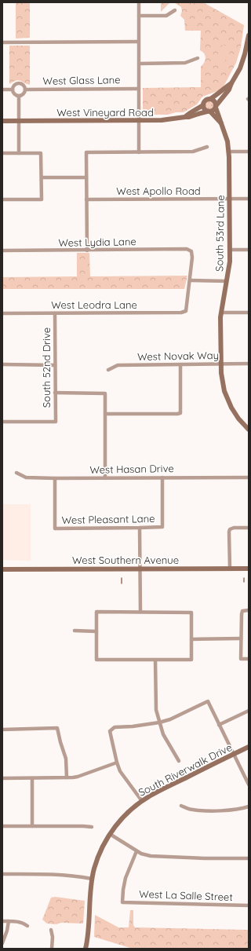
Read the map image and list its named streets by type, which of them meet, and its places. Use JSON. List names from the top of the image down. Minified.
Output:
{"streets":{"street":["West Glass Lane","West Vineyard Road","West Apollo Road","South 53rd Lane","West Lydia Lane","West Leodra Lane","West Novak Way","South 52nd Drive","West Hasan Drive","West Pleasant Lane","West Southern Avenue","South Riverwalk Drive","West La Salle Street"]},"crossings":[["West Vineyard Road","South 53rd Lane"],["West Apollo Road","South 53rd Lane"],["South 53rd Lane","West Novak Way"],["West Lydia Lane","West Leodra Lane"],["West Leodra Lane","South 52nd Drive"],["West Hasan Drive","West Pleasant Lane"]]}
